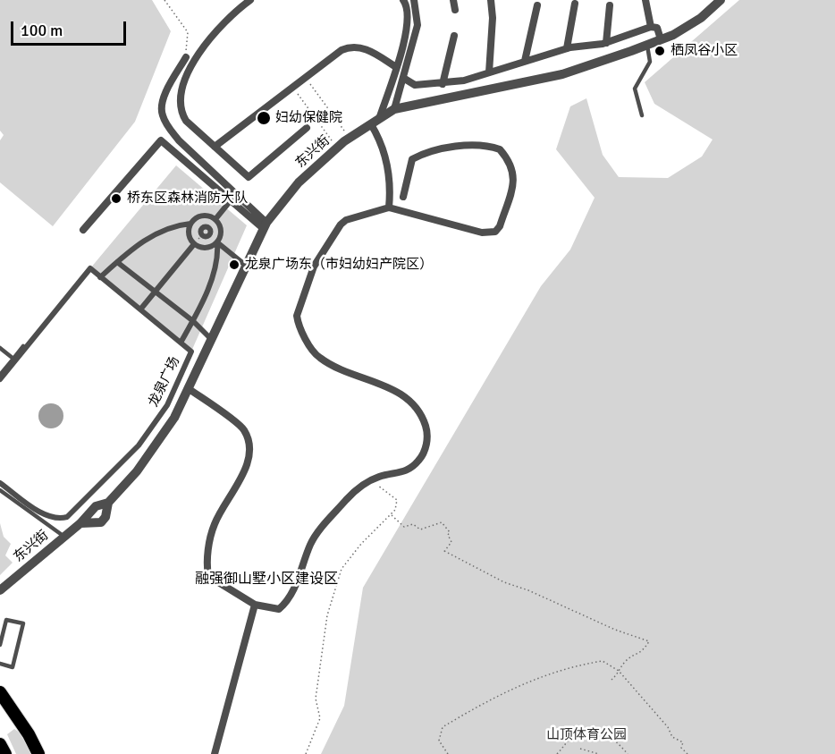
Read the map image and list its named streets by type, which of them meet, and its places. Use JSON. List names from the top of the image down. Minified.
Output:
{"streets":{"street":["东兴街","龙泉广场"]},"districts":["融强御山墅小区建设区"],"parks":["山顶体育公园"],"places":["栖凤谷小区","妇幼保健院","桥东区森林消防大队","龙泉广场东（市妇幼妇产院区）"],"scale_bar":"100 m"}
